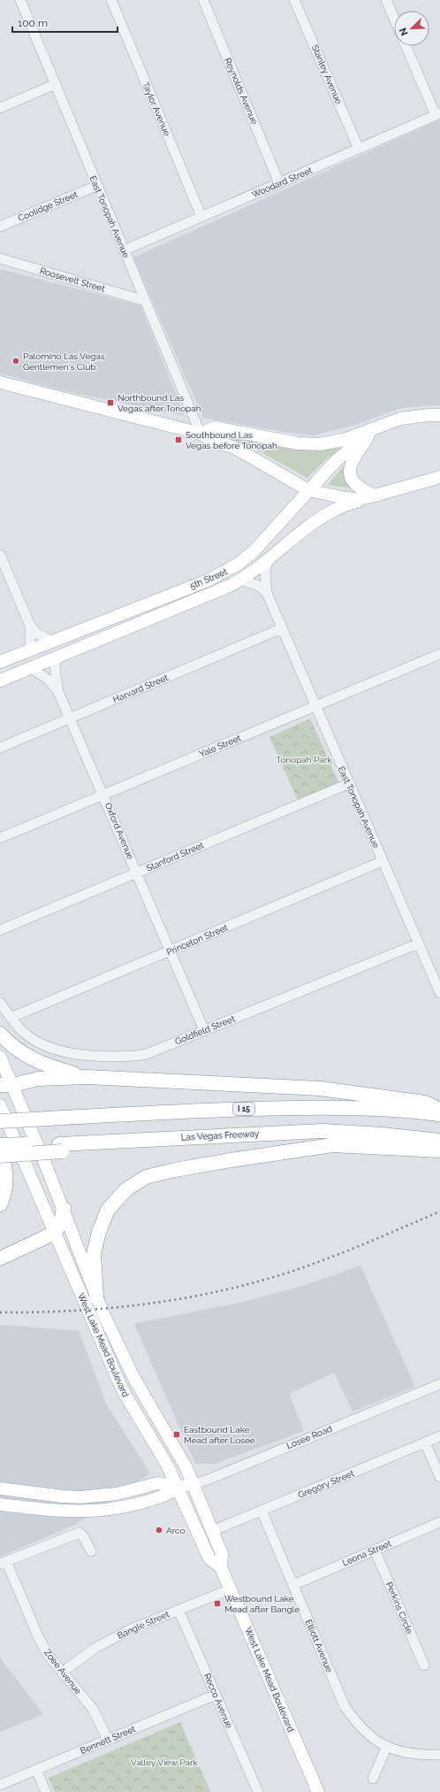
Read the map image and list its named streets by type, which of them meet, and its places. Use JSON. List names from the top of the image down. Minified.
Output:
{"streets":{"highway":["I 15","Las Vegas Freeway"],"main road":["5th Street","West Lake Mead Boulevard","Losee Road"],"street":["Stanley Avenue","Reynolds Avenue","Taylor Avenue","Woodard Street","Coolidge Street","East Tonopah Avenue","Roosevelt Street","Harvard Street","Yale Street","Oxford Avenue","Stanford Street","Princeton Street","Goldfield Street","Gregory Street","Leona Street","Perkins Circle","Bangle Street","Elliott Avenue","Zoee Avenue","Recco Avenue","Bennett Street"]},"crossings":[["Stanley Avenue","Woodard Street"],["Reynolds Avenue","Woodard Street"],["Taylor Avenue","Woodard Street"],["Woodard Street","East Tonopah Avenue"],["Coolidge Street","East Tonopah Avenue"],["East Tonopah Avenue","Roosevelt Street"],["East Tonopah Avenue","5th Street"],["East Tonopah Avenue","Harvard Street"],["East Tonopah Avenue","Yale Street"],["East Tonopah Avenue","Stanford Street"],["East Tonopah Avenue","Princeton Street"],["East Tonopah Avenue","Goldfield Street"],["5th Street","Oxford Avenue"],["Harvard Street","Oxford Avenue"],["Yale Street","Oxford Avenue"],["Oxford Avenue","Stanford Street"],["Oxford Avenue","Princeton Street"],["Oxford Avenue","Goldfield Street"],["Princeton Street","Goldfield Street"],["West Lake Mead Boulevard","Losee Road"],["West Lake Mead Boulevard","Gregory Street"],["West Lake Mead Boulevard","Bangle Street"],["Gregory Street","Elliott Avenue"],["Leona Street","Perkins Circle"],["Leona Street","Elliott Avenue"],["Bangle Street","Zoee Avenue"],["Bangle Street","Recco Avenue"],["Zoee Avenue","Bennett Street"],["Recco Avenue","Bennett Street"]],"parks":["Tonopah Park","Valley View Park"],"places":{"other":["Palomino Las Vegas Gentlemen's Club","Arco"],"transit":["Northbound Las Vegas after Tonopah","Southbound Las Vegas before Tonopah","Eastbound Lake Mead after Losee","Westbound Lake Mead after Bangle"]},"scale_bar":"100 m","north":"bottom left"}
